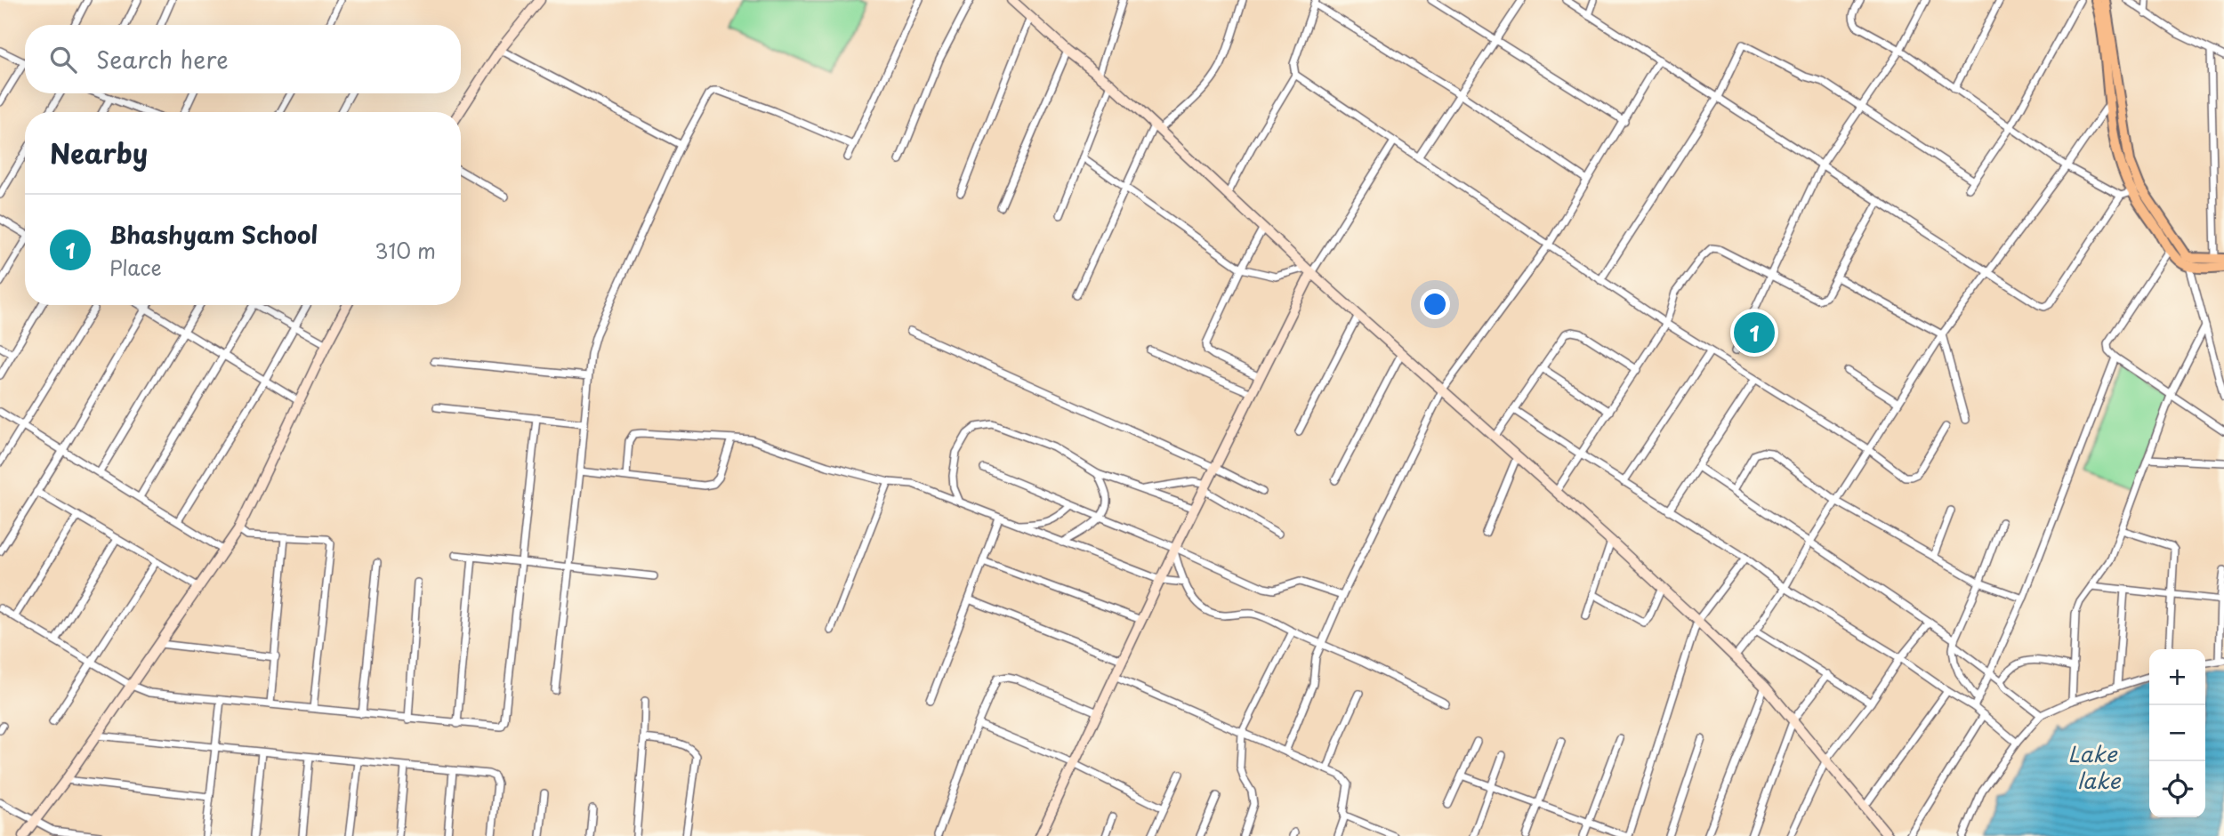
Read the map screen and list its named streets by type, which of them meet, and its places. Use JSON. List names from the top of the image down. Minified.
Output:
{"water":["Lake","lake"],"page":{"search":"Search here","heading":"Nearby","list":[{"mark":"1","name":"Bhashyam School","note":"Place","value":"310 m"}],"pins":"1","map_buttons":["+","−"]}}
